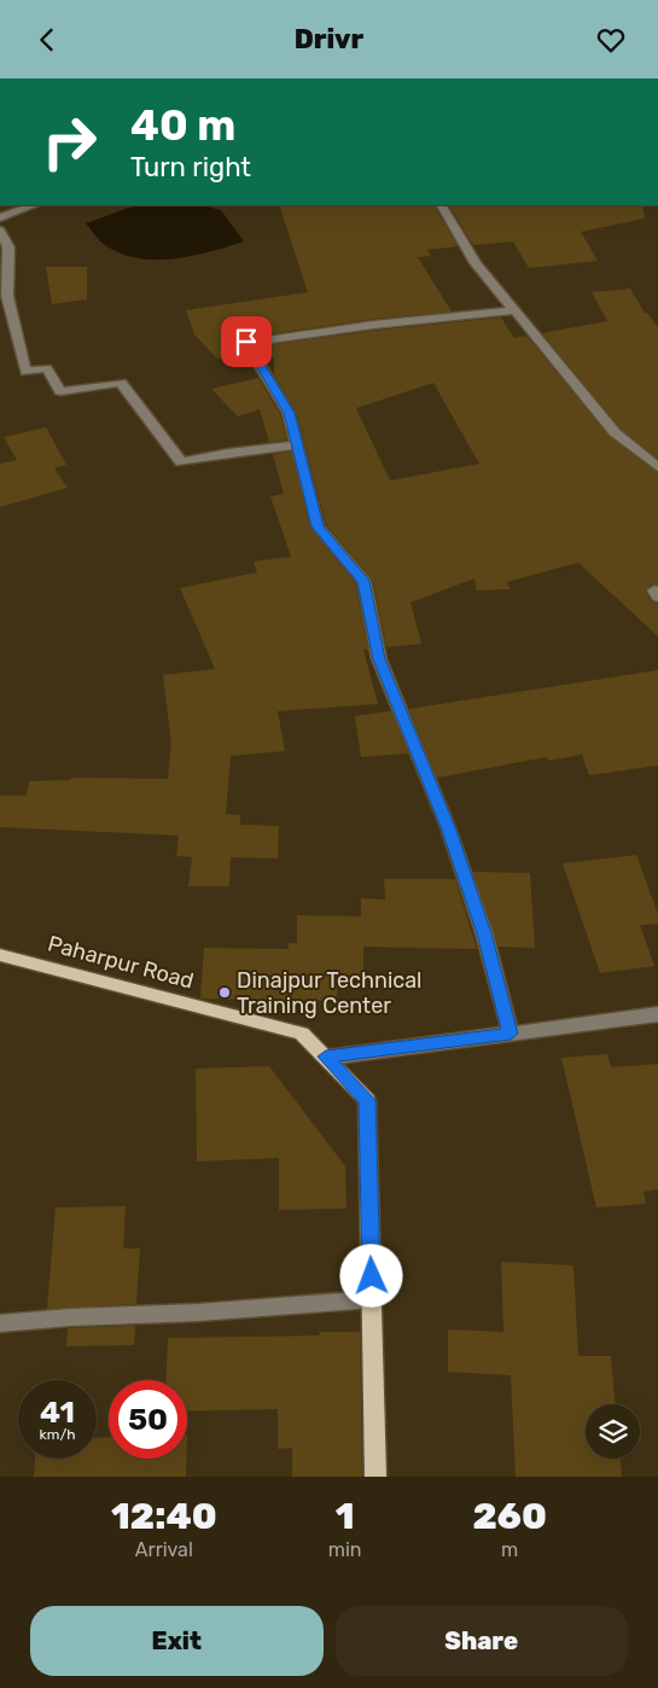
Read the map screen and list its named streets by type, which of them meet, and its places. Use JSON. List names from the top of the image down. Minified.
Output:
{"streets":{"main road":["Paharpur Road"]},"places":["Dinajpur Technical Training Center"],"page":{"header":"Drivr","turn":["40 m","Turn right"],"speed":"41 km/h","limit":"50","eta":["12:40","Arrival","1","min","260","m"],"buttons":["Exit","Share"]}}
